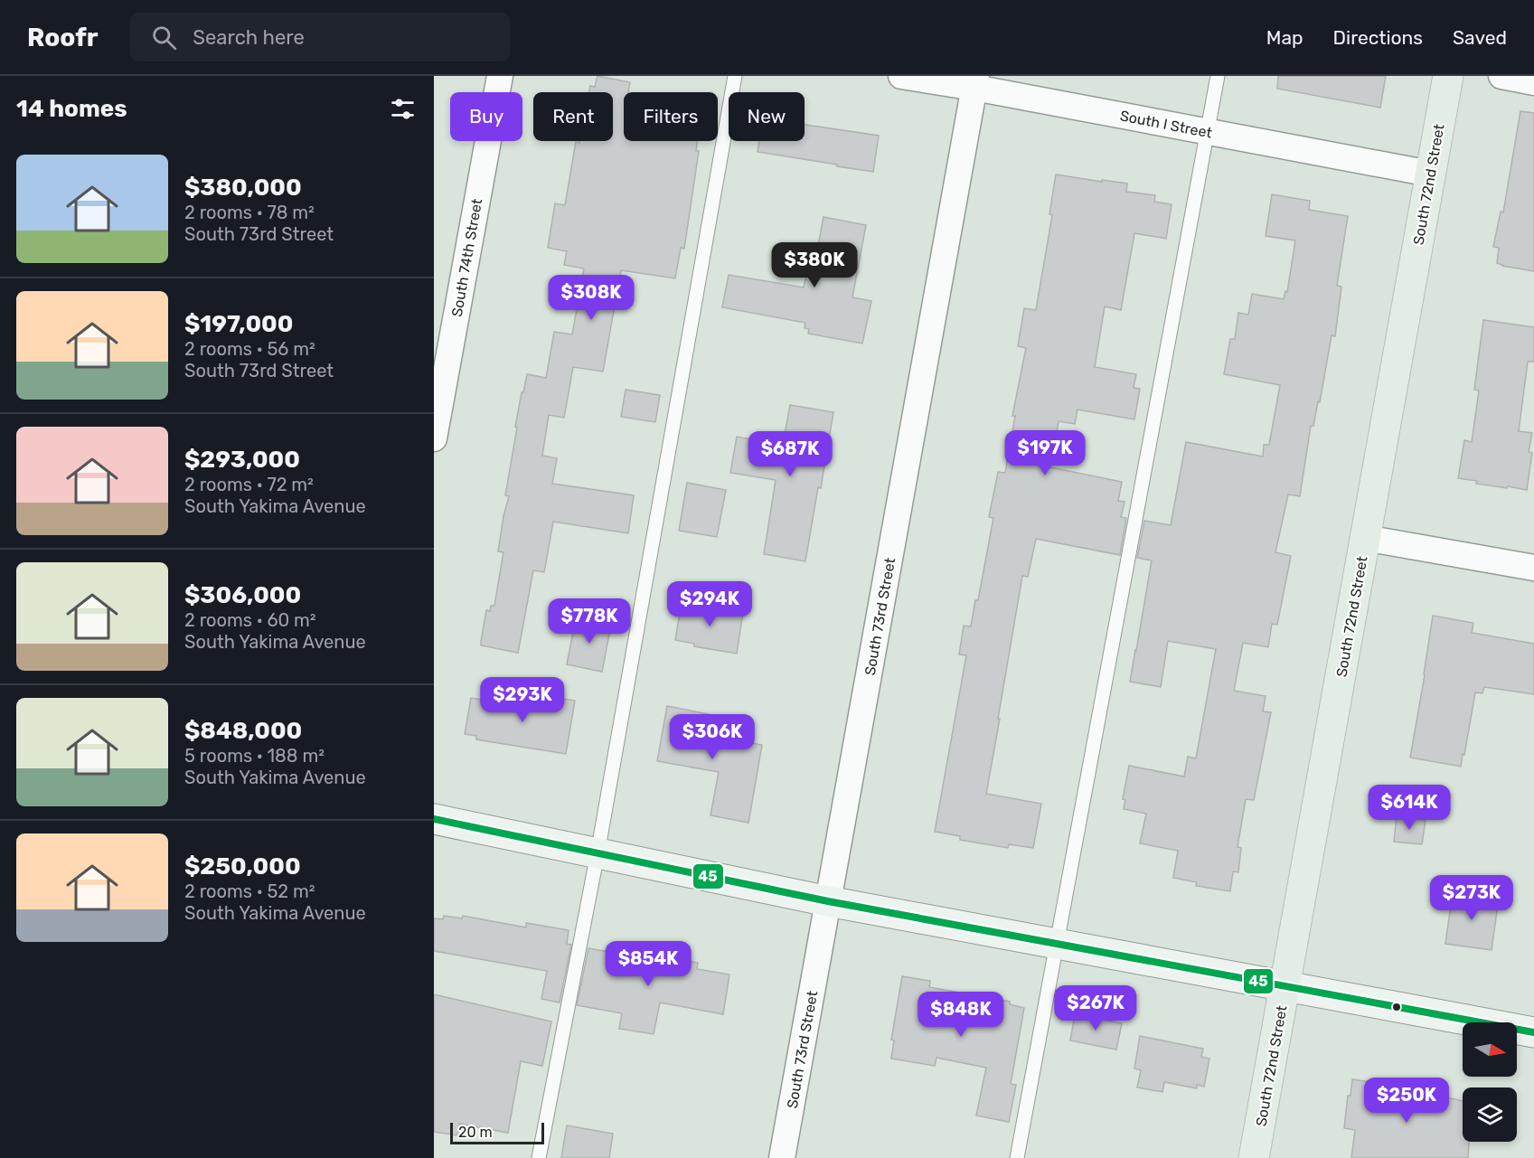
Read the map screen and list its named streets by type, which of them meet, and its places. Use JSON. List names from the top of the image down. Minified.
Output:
{"streets":{"main road":["South 72nd Street"],"street":["South I Street","South 74th Street","South 73rd Street"]},"crossings":[["South I Street","South 72nd Street"],["South I Street","South 73rd Street"]],"lines":["transit line 45"],"scale_bar":"20 m","north":"right","page":{"header":"Roofr","search":"Search here","nav":["Map","Directions","Saved"],"heading":"14 homes","chip":["Buy","Rent","Filters","New"],"list":[{"name":"$380,000","note":"2 rooms · 78 m² · South 73rd Street"},{"name":"$197,000","note":"2 rooms · 56 m² · South 73rd Street"},{"name":"$293,000","note":"2 rooms · 72 m² · South Yakima Avenue"},{"name":"$306,000","note":"2 rooms · 60 m² · South Yakima Avenue"},{"name":"$848,000","note":"5 rooms · 188 m² · South Yakima Avenue"},{"name":"$250,000","note":"2 rooms · 52 m² · South Yakima Avenue"}],"price":["$380K","$308K","$197K","$687K","$294K","$778K","$293K","$306K","$614K","$273K","$854K","$267K","$848K","$250K"],"scale":"20 m"}}
